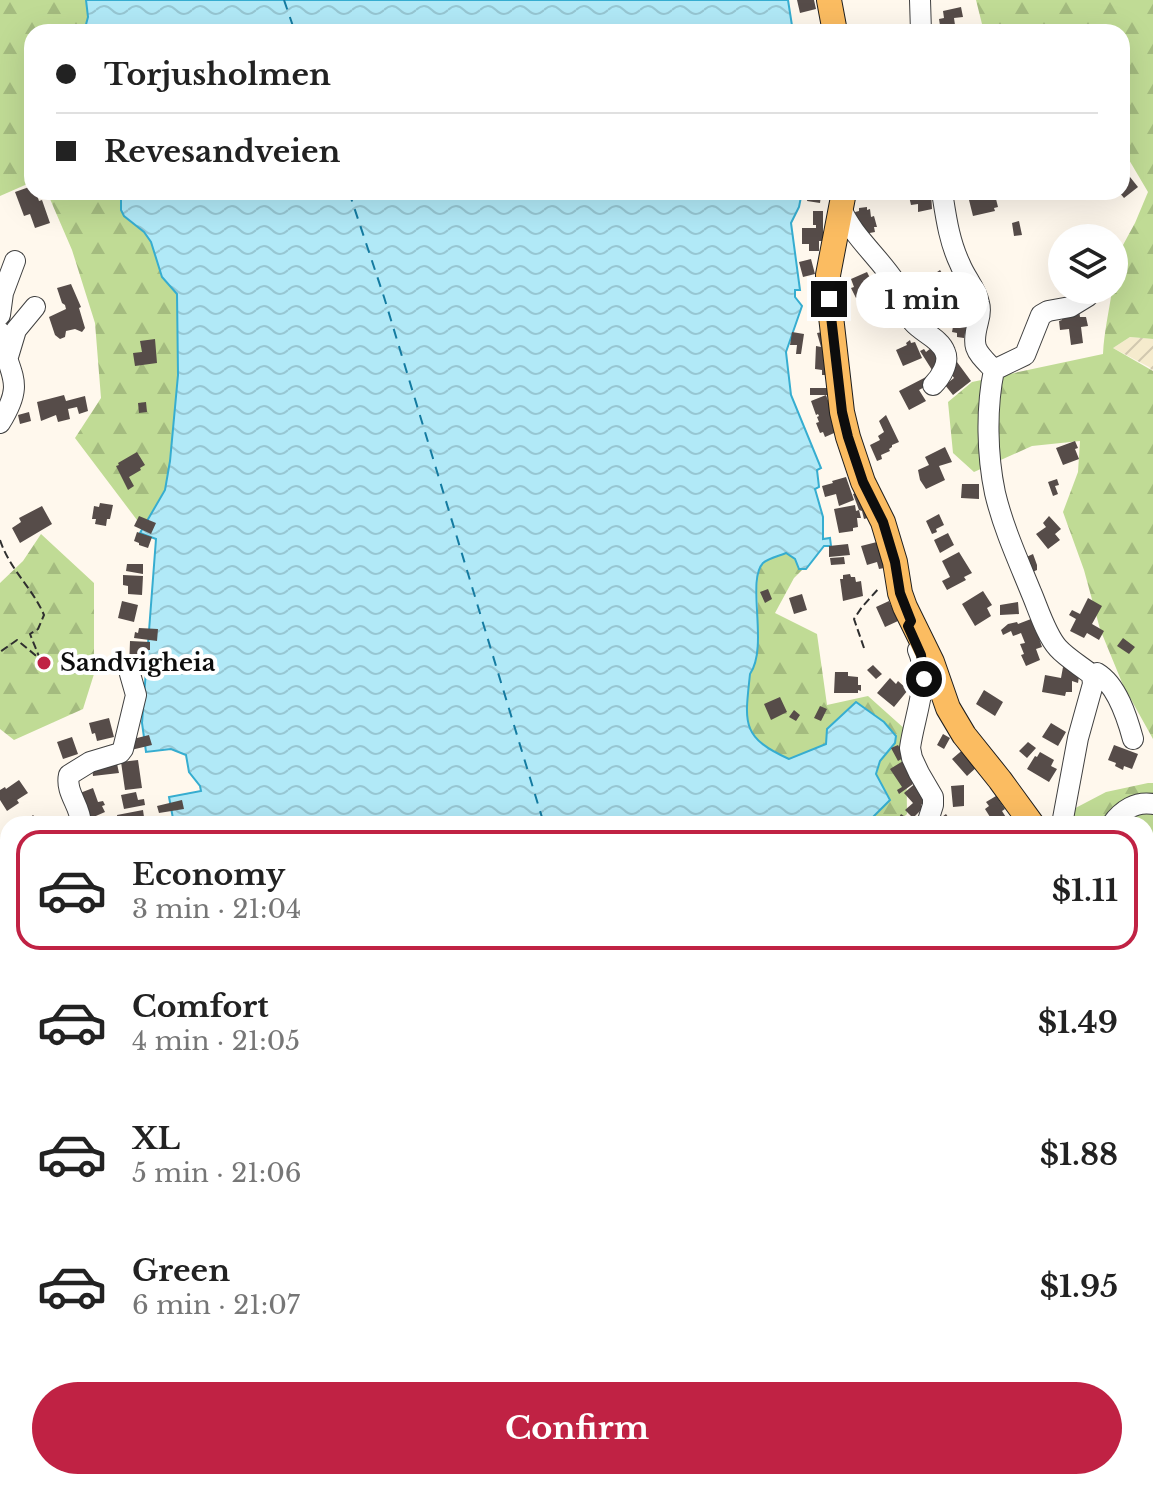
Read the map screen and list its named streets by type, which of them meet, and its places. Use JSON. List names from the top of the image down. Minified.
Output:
{"places":["Sandvigheia"],"page":{"banner":["Torjusholmen","Revesandveien"],"bubble":"1 min","list":[{"name":"Economy","note":"3 min · 21:04","value":"$1.11"},{"name":"Comfort","note":"4 min · 21:05","value":"$1.49"},{"name":"XL","note":"5 min · 21:06","value":"$1.88"},{"name":"Green","note":"6 min · 21:07","value":"$1.95"}],"buttons":"Confirm"}}
